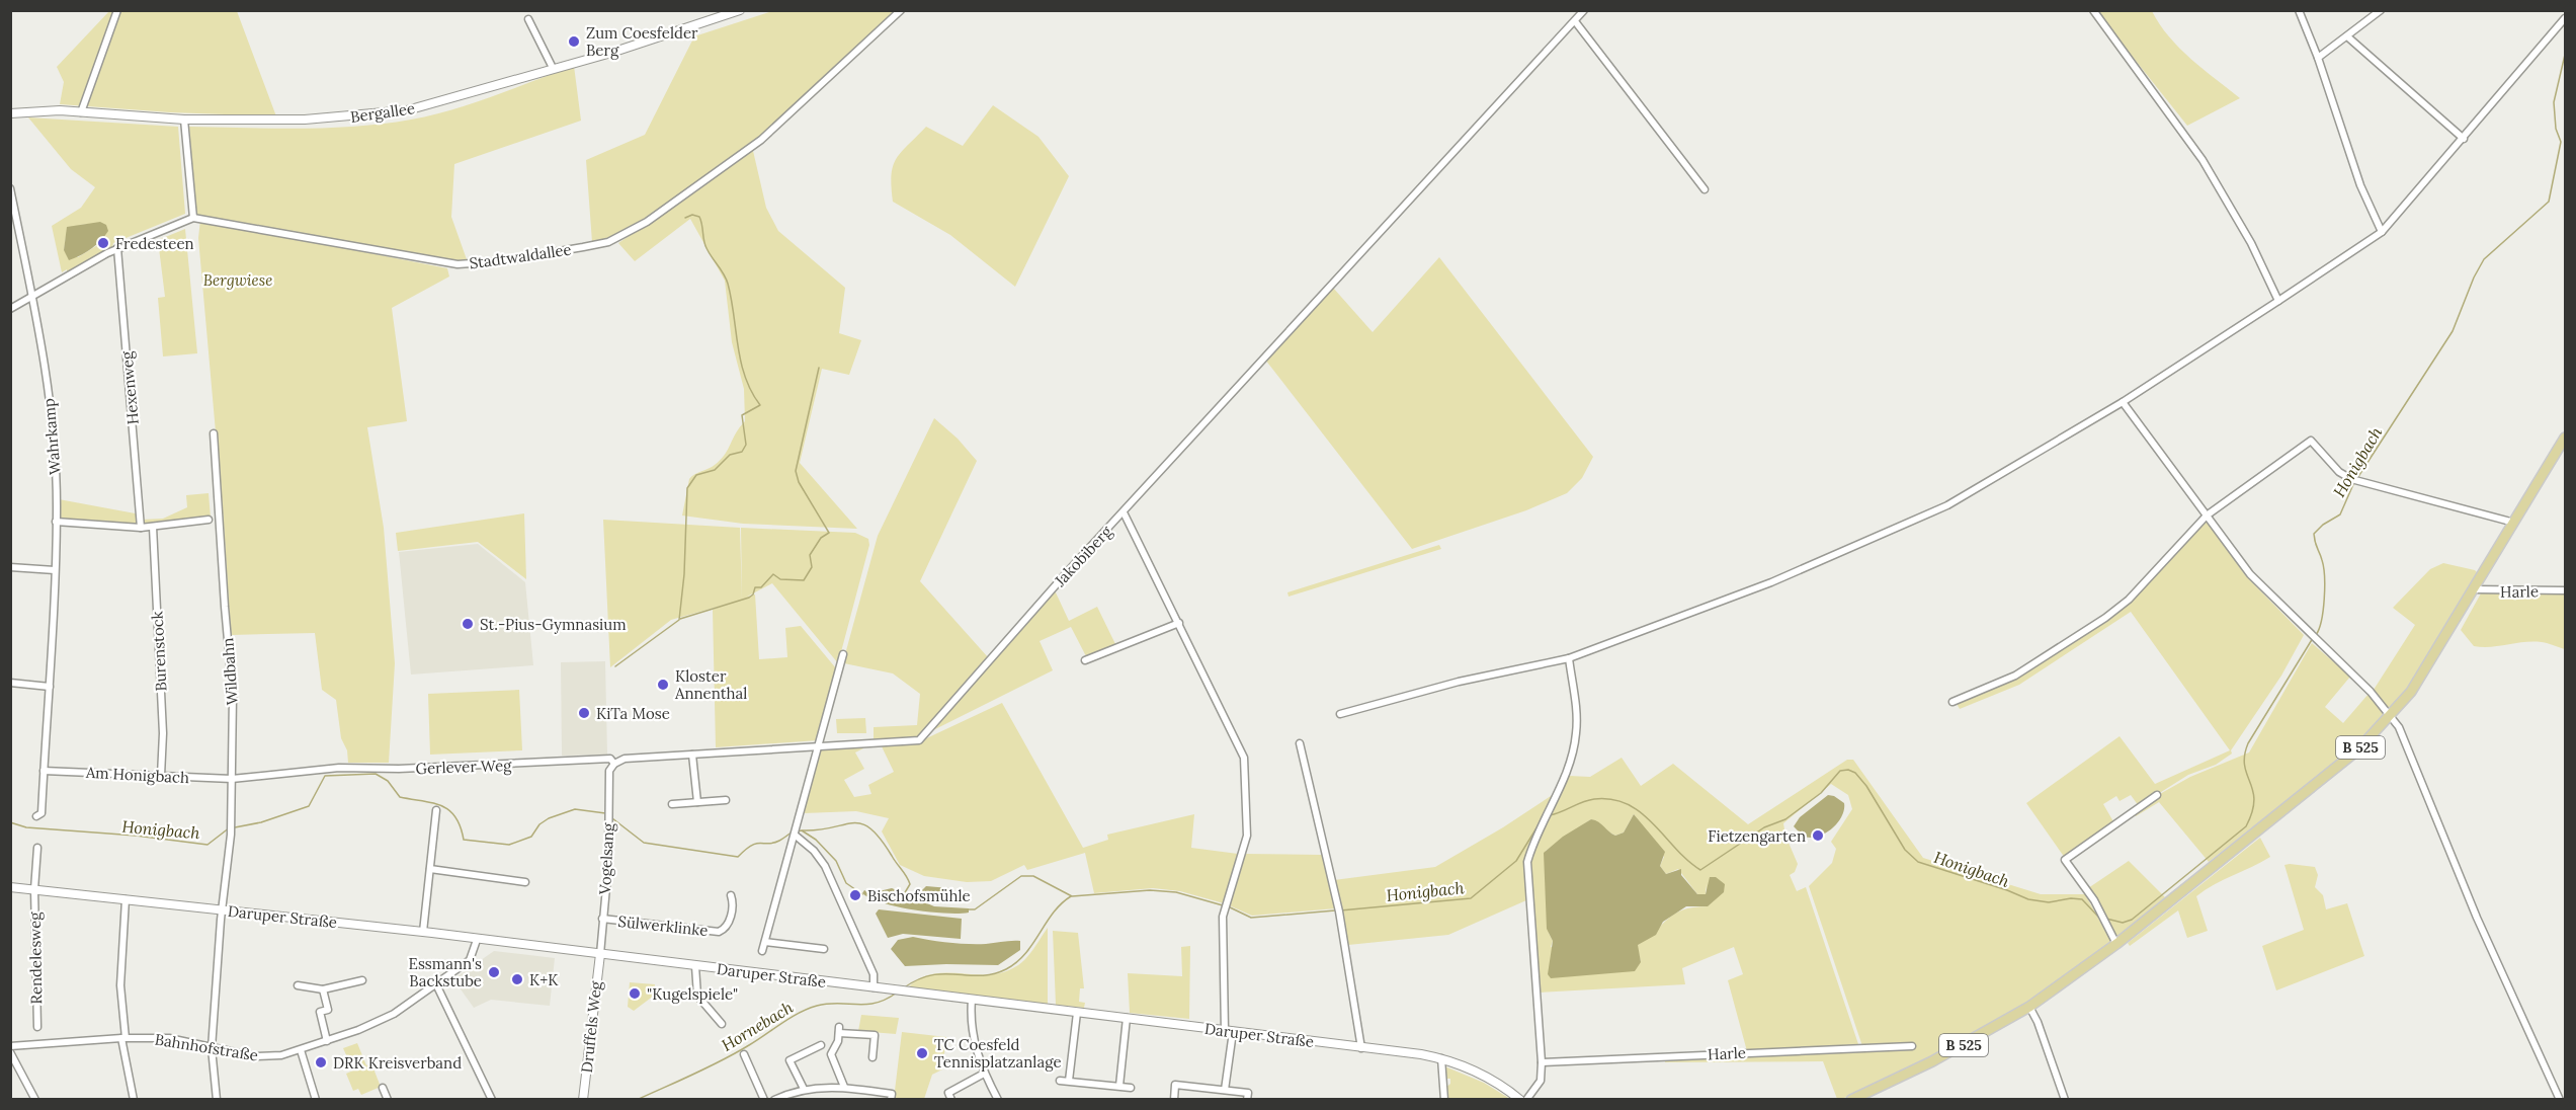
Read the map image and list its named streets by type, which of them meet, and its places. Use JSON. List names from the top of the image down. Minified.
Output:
{"streets":{"main road":["B 525"],"street":["Bergallee","Stadtwaldallee","Hexenweg","Wahrkamp","Jakobiberg","Harle","Burenstock","Wildbahn","Gerlever Weg","Am Honigbach","Vogelsang","Daruper Straße","Sülwerklinke","Rendelesweg","Druffels Weg","Bahnhofstraße"]},"crossings":[["Wahrkamp","Am Honigbach"],["Jakobiberg","Gerlever Weg"],["Jakobiberg","Daruper Straße"],["Harle","B 525"],["Burenstock","Am Honigbach"],["Wildbahn","Gerlever Weg"],["Wildbahn","Am Honigbach"],["Wildbahn","Daruper Straße"],["Wildbahn","Bahnhofstraße"],["Gerlever Weg","Am Honigbach"],["Gerlever Weg","Vogelsang"],["Vogelsang","Daruper Straße"],["Vogelsang","Sülwerklinke"],["Vogelsang","Druffels Weg"],["Daruper Straße","Rendelesweg"],["Daruper Straße","Druffels Weg"],["Daruper Straße","Bahnhofstraße"]],"water":["Honigbach","Hornebach"],"parks":["Bergwiese"],"places":["Zum Coesfelder Berg","Fredesteen","St.-Pius-Gymnasium","Kloster Annenthal","KiTa Mose","Fietzengarten","Bischofsmühle","Essmann's Backstube","K+K","\"Kugelspiele\"","TC Coesfeld Tennisplatzanlage","DRK Kreisverband"]}
